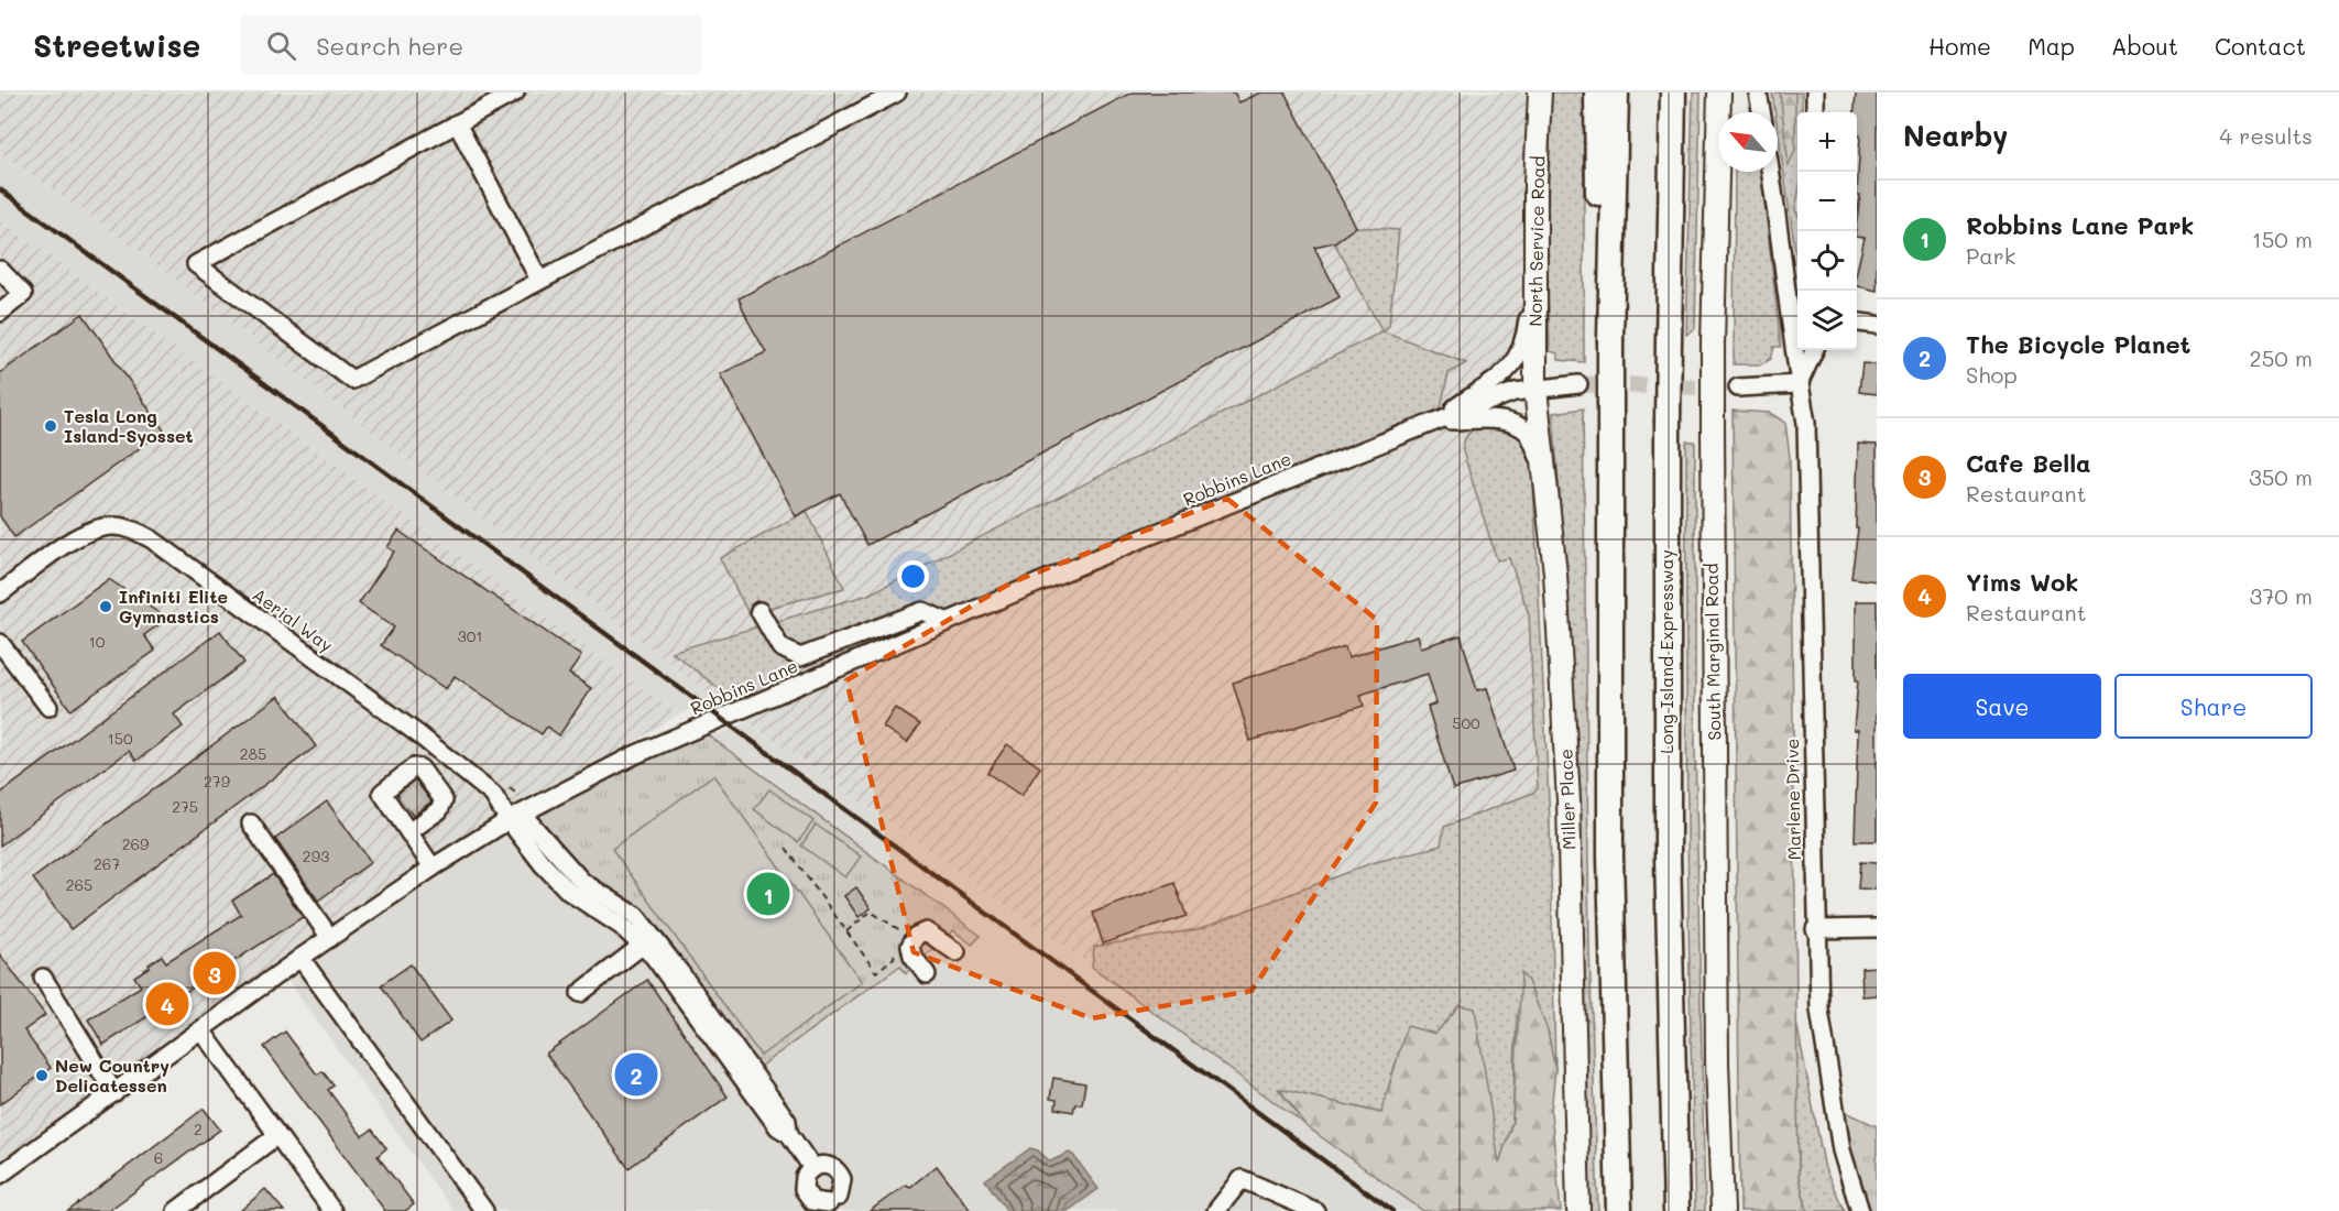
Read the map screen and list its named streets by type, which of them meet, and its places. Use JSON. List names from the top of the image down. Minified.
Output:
{"streets":{"highway":["Long Island Expressway"],"main road":["North Service Road","South Marginal Road","Miller Place"],"street":["Robbins Lane","Aerial Way","Marlene Drive"]},"crossings":[["North Service Road","Robbins Lane"],["North Service Road","Miller Place"],["Robbins Lane","Aerial Way"],["Robbins Lane","Miller Place"]],"places":["Tesla Long Island-Syosset","Infiniti Elite Gymnastics","New Country Delicatessen"],"house_numbers":["301","10","500","150","285","279","275","269","293","267","265","2","6"],"north":"top left","page":{"header":"Streetwise","search":"Search here","nav":["Home","Map","About","Contact"],"heading":["Nearby","4 results"],"map_buttons":["+","−"],"list":[{"mark":"1","name":"Robbins Lane Park","note":"Park","value":"150 m"},{"mark":"2","name":"The Bicycle Planet","note":"Shop","value":"250 m"},{"mark":"3","name":"Cafe Bella","note":"Restaurant","value":"350 m"},{"mark":"4","name":"Yims Wok","note":"Restaurant","value":"370 m"}],"buttons":["Save","Share"],"pins":["1","3","4","2"]}}
